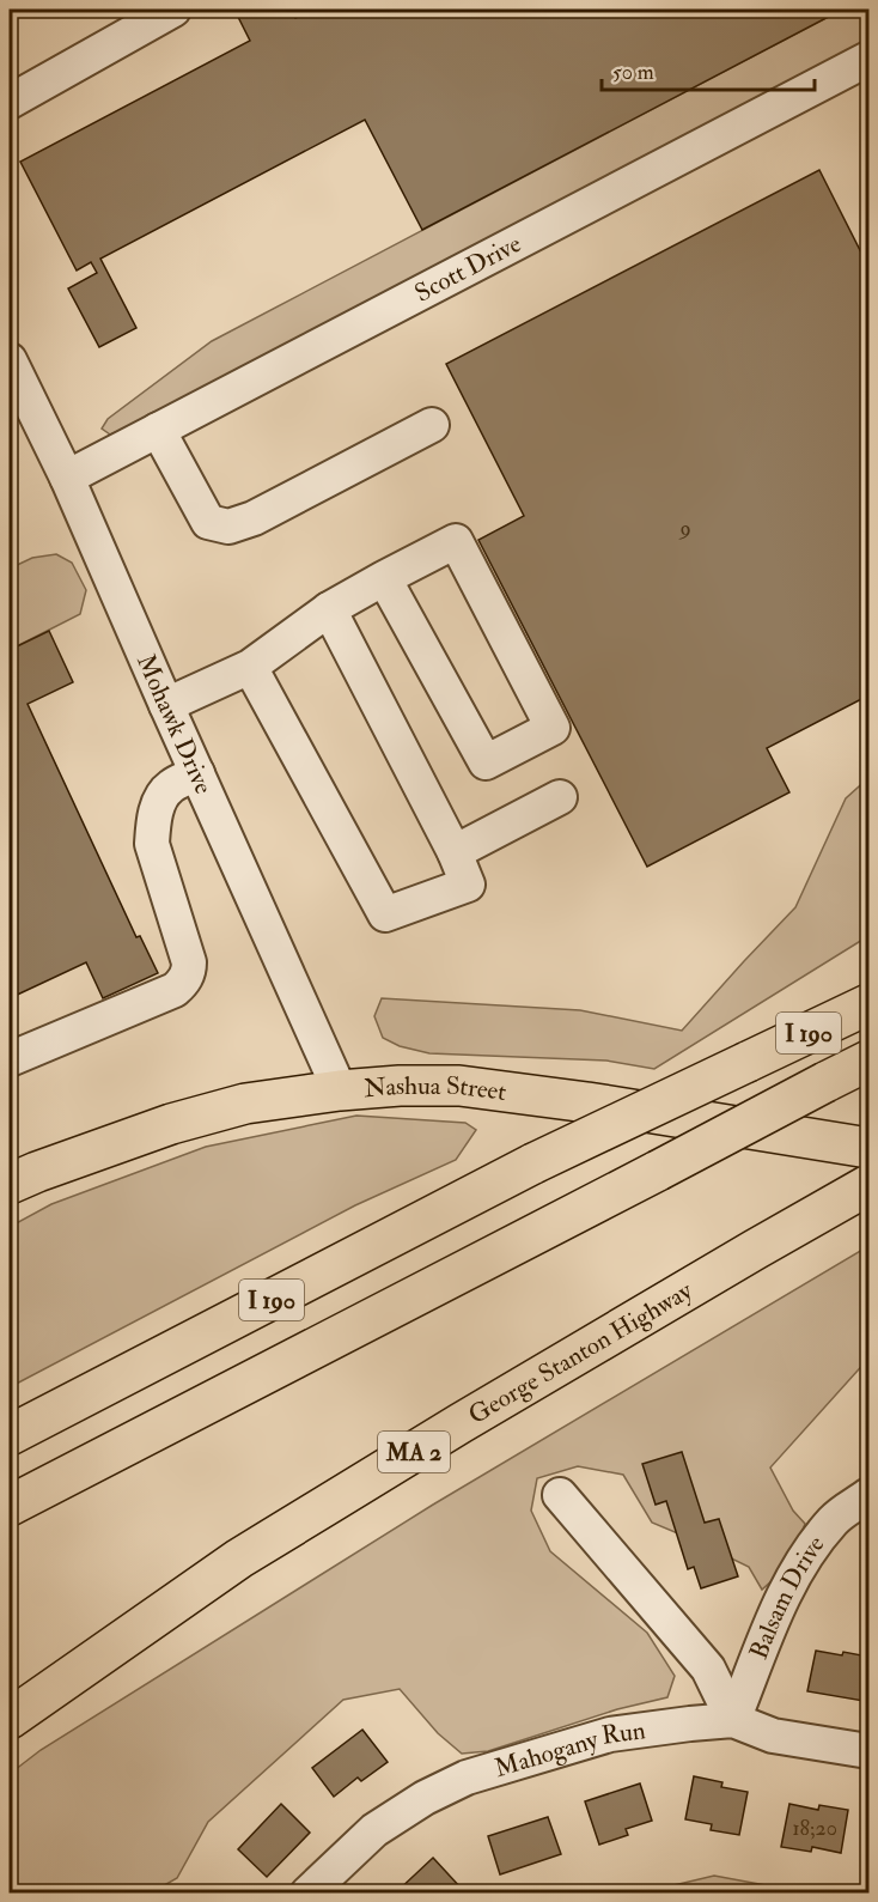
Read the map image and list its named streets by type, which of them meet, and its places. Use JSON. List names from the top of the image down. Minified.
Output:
{"streets":{"main road":["I 190","Nashua Street","George Stanton Highway","MA 2"],"street":["Scott Drive","Mohawk Drive","Balsam Drive","Mahogany Run"]},"crossings":[["Scott Drive","Mohawk Drive"],["Mohawk Drive","Nashua Street"],["Balsam Drive","Mahogany Run"]],"house_numbers":["9","18;20"],"scale_bar":"50 m"}
